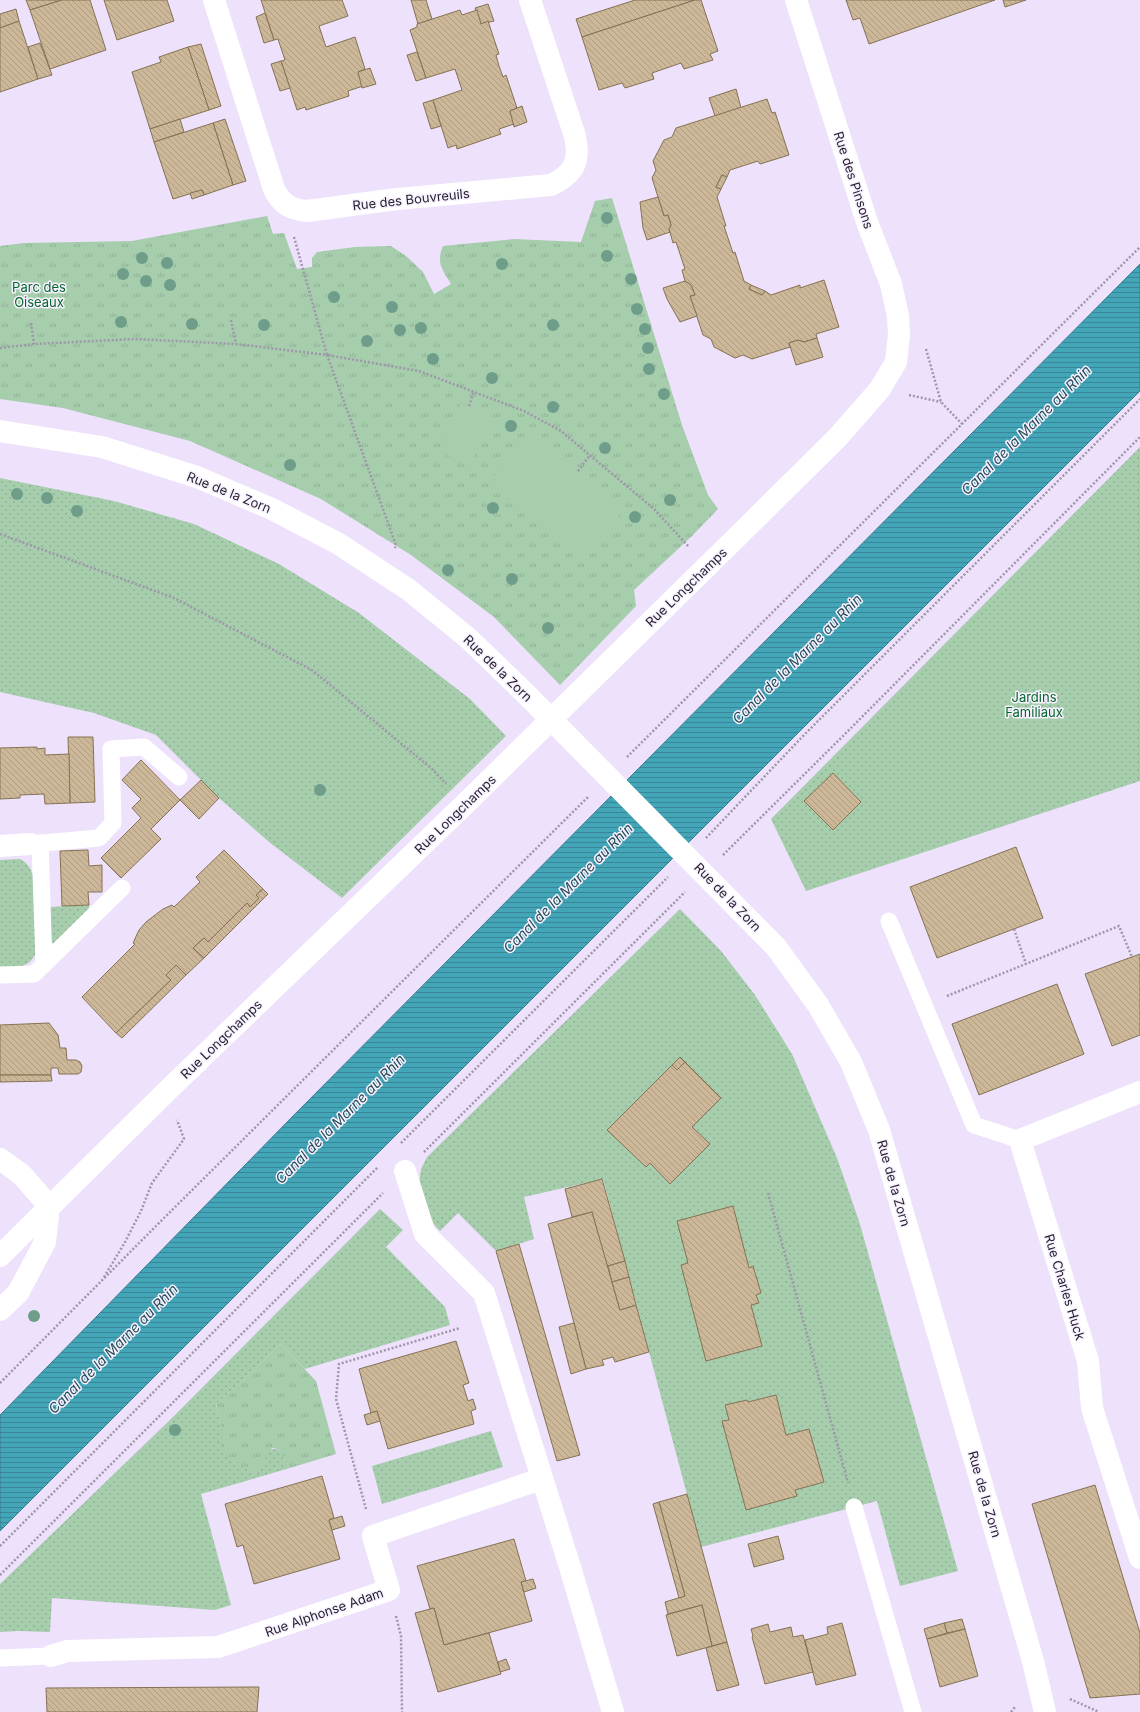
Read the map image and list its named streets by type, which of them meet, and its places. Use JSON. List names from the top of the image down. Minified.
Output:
{"streets":{"street":["Rue des Pinsons","Rue des Bouvreuils","Rue de la Zorn","Rue Longchamps","Rue Charles Huck","Rue Alphonse Adam"]},"crossings":[["Rue des Pinsons","Rue Longchamps"]],"water":["Canal de la Marne au Rhin"],"parks":["Parc des Oiseaux","Jardins Familiaux"]}
